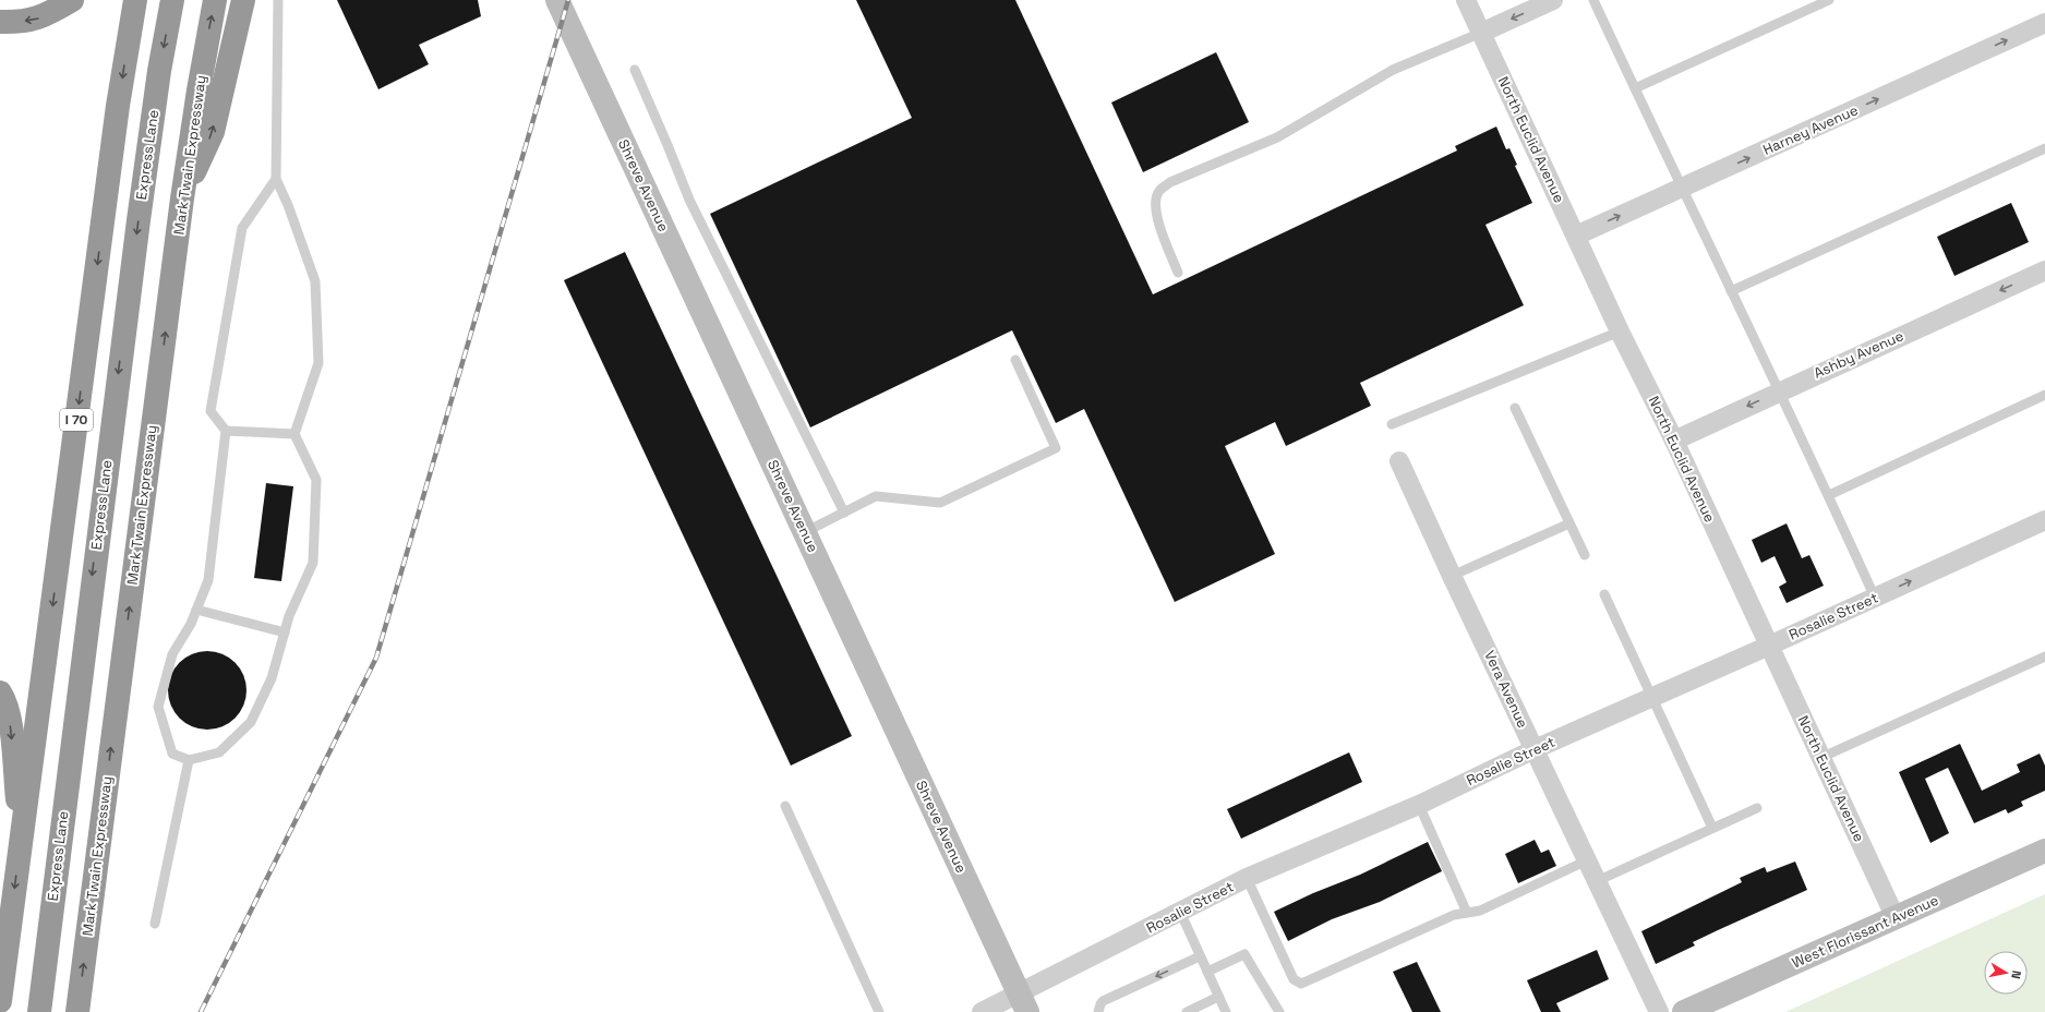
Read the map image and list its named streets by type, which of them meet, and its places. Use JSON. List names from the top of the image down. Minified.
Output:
{"streets":{"highway":["Express Lane","Mark Twain Expressway","I 70"],"street":["Harney Avenue","North Euclid Avenue","Shreve Avenue","Ashby Avenue","Rosalie Street","Vera Avenue","West Florissant Avenue"]},"crossings":[["Harney Avenue","North Euclid Avenue"],["North Euclid Avenue","Ashby Avenue"],["North Euclid Avenue","Rosalie Street"],["North Euclid Avenue","West Florissant Avenue"],["Shreve Avenue","Rosalie Street"],["Rosalie Street","Vera Avenue"]],"one_way":["Harney Avenue","Ashby Avenue"],"north":"right"}
